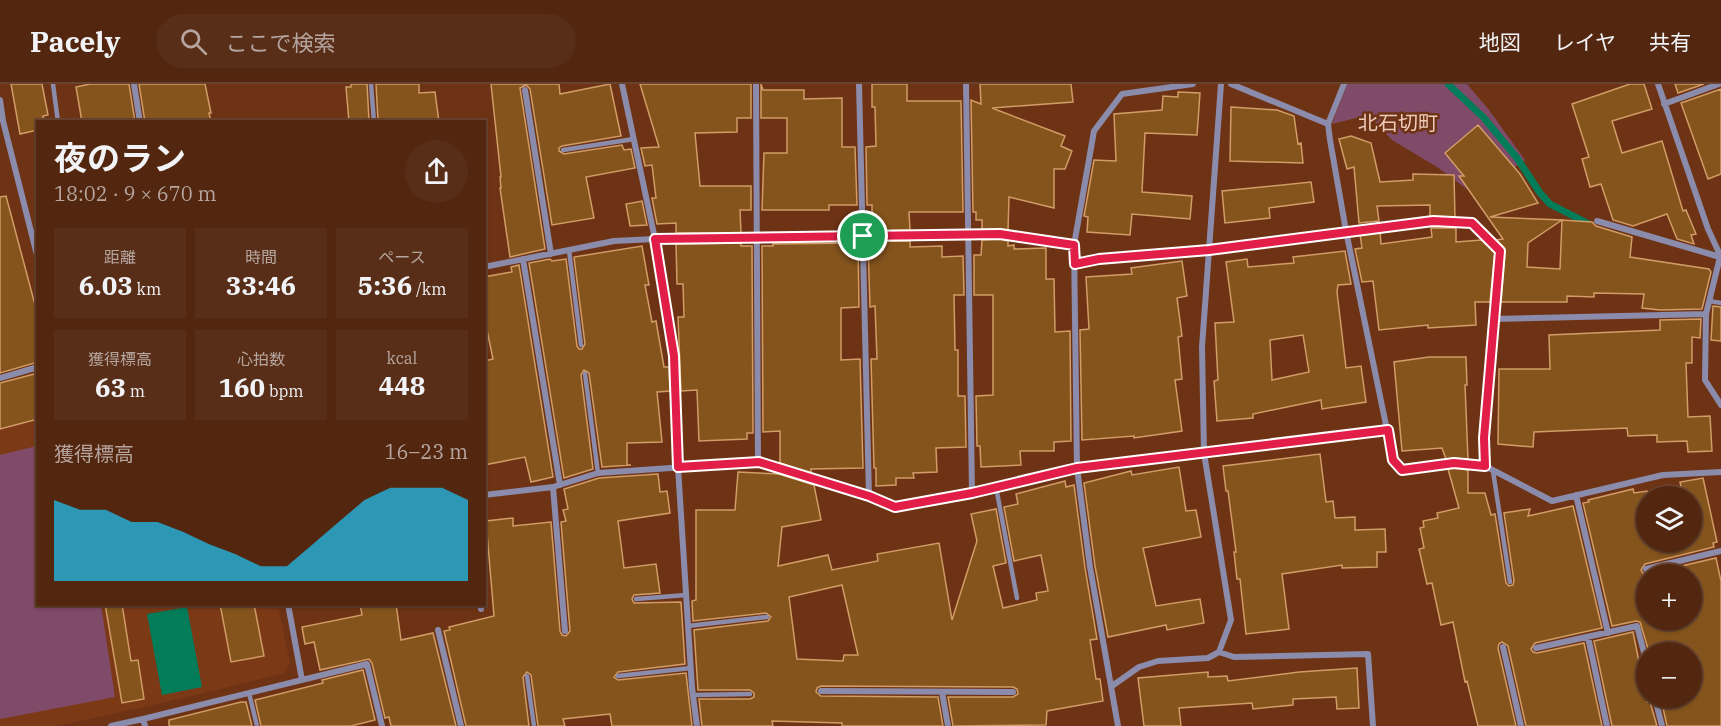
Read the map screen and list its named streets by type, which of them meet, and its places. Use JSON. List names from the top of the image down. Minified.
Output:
{"districts":["北石切町"],"page":{"header":"Pacely","search":"ここで検索","nav":["地図","レイヤ","共有"],"heading":["夜のラン","18:02 · 9 × 670 m"],"stats":[["距離","6.03 km"],["時間","33:46"],["ペース","5:36 /km"],["獲得標高","63 m"],["心拍数","160 bpm"],["kcal","448"]],"chart":["獲得標高","16–23 m"],"map_buttons":["+","−"]}}
